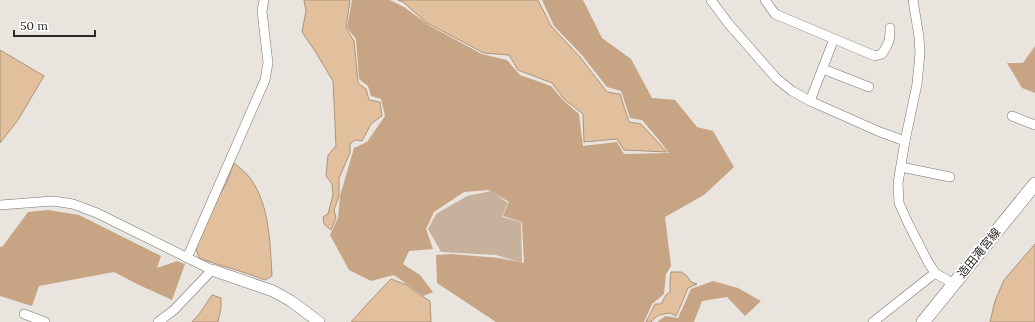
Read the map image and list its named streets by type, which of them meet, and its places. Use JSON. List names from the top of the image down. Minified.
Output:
{"streets":{"main road":["造田滝宮線"]},"scale_bar":"50 m"}
